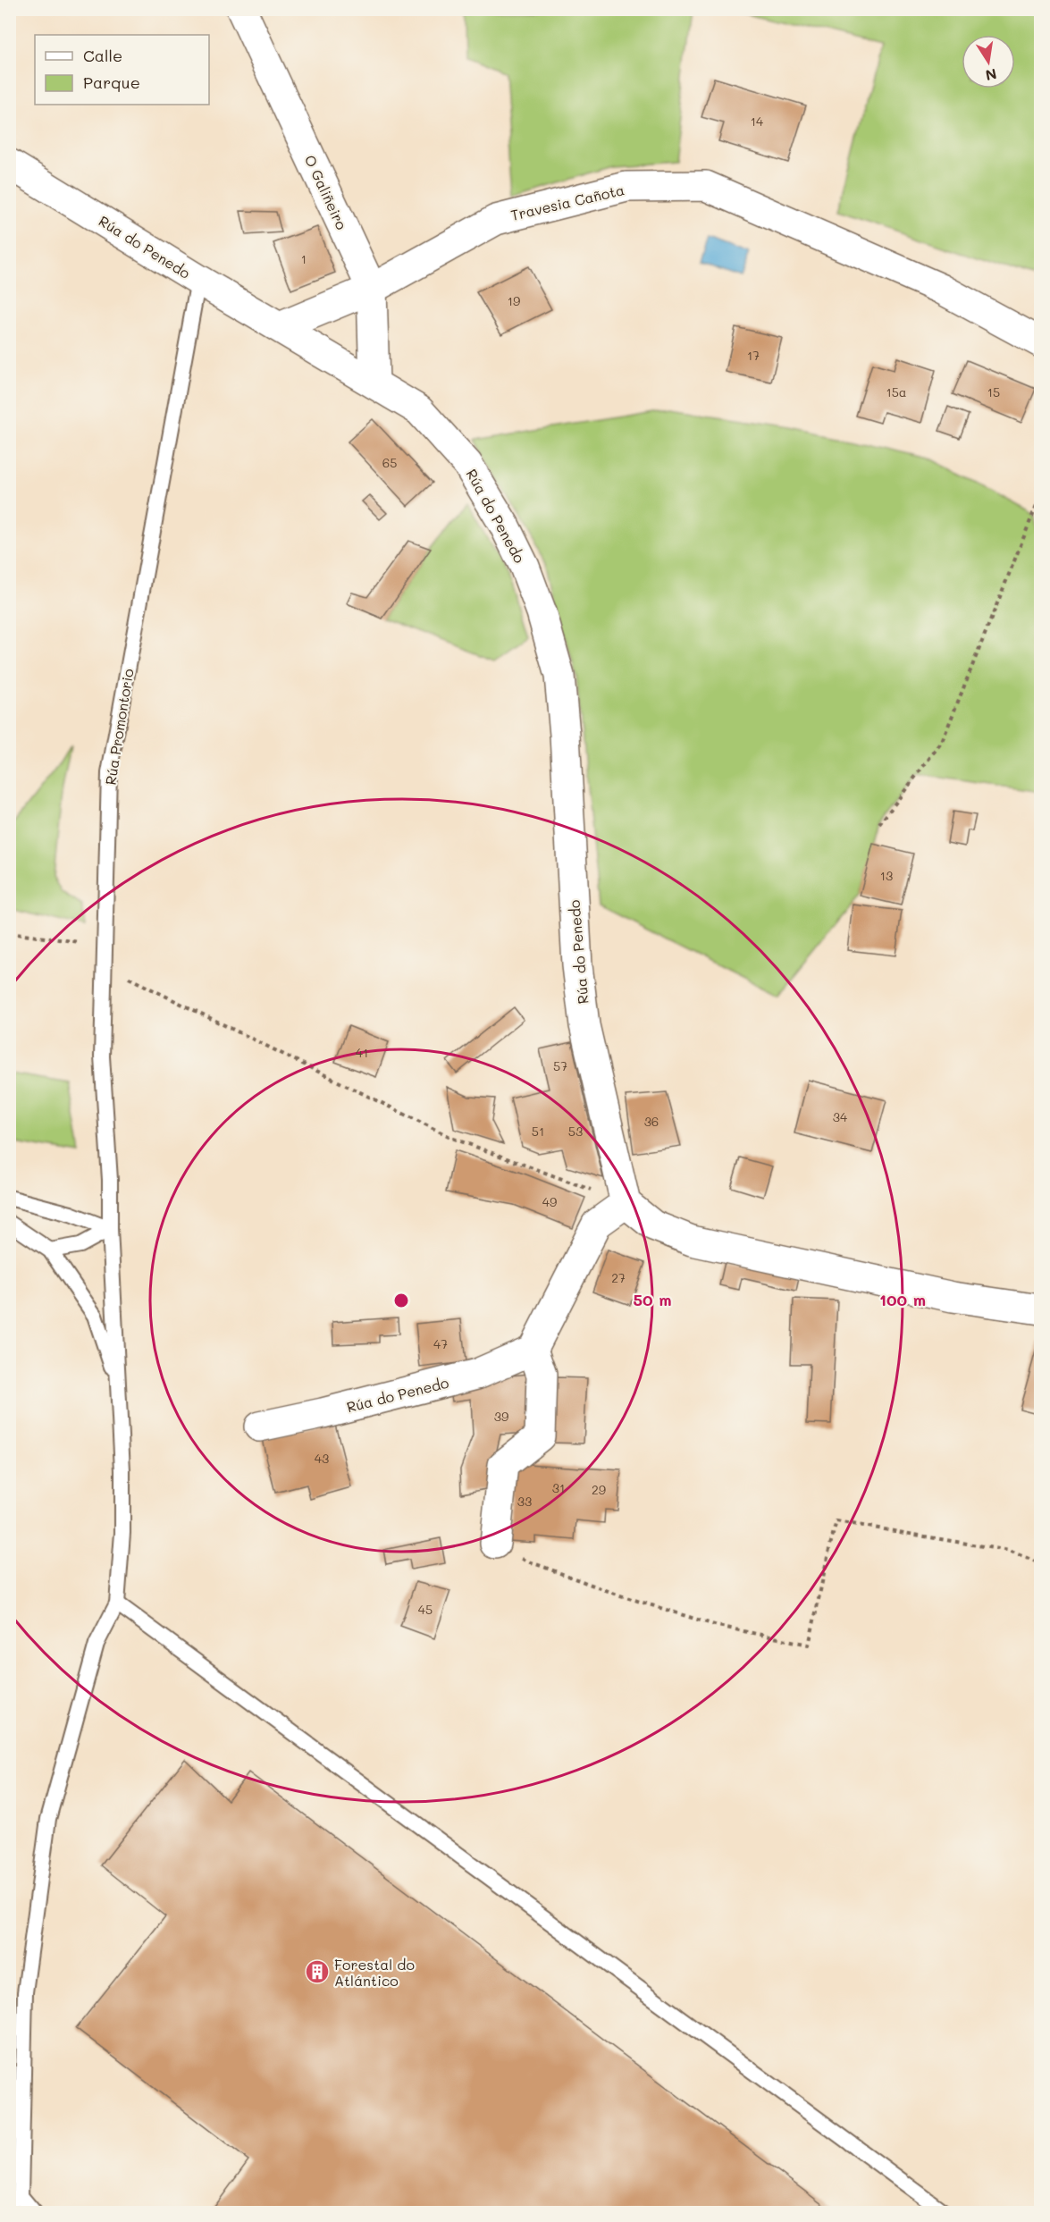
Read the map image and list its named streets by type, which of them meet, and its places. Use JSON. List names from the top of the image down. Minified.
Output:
{"streets":{"street":["O Galiñeiro","Travesia Cañota","Rúa do Penedo"],"lane":["Rúa Promontorio"]},"crossings":[["O Galiñeiro","Travesia Cañota"],["O Galiñeiro","Rúa do Penedo"],["Travesia Cañota","Rúa do Penedo"],["Rúa do Penedo","Rúa Promontorio"]],"places":{"building":["Forestal do Atlántico"]},"house_numbers":["14","1","19","17","15a","15","65","13","41","57","34","36","51","53","49","27","47","39","43","31","29","33","45"],"legend":["Calle","Parque"],"north":"bottom","rings":["50 m","100 m"]}
